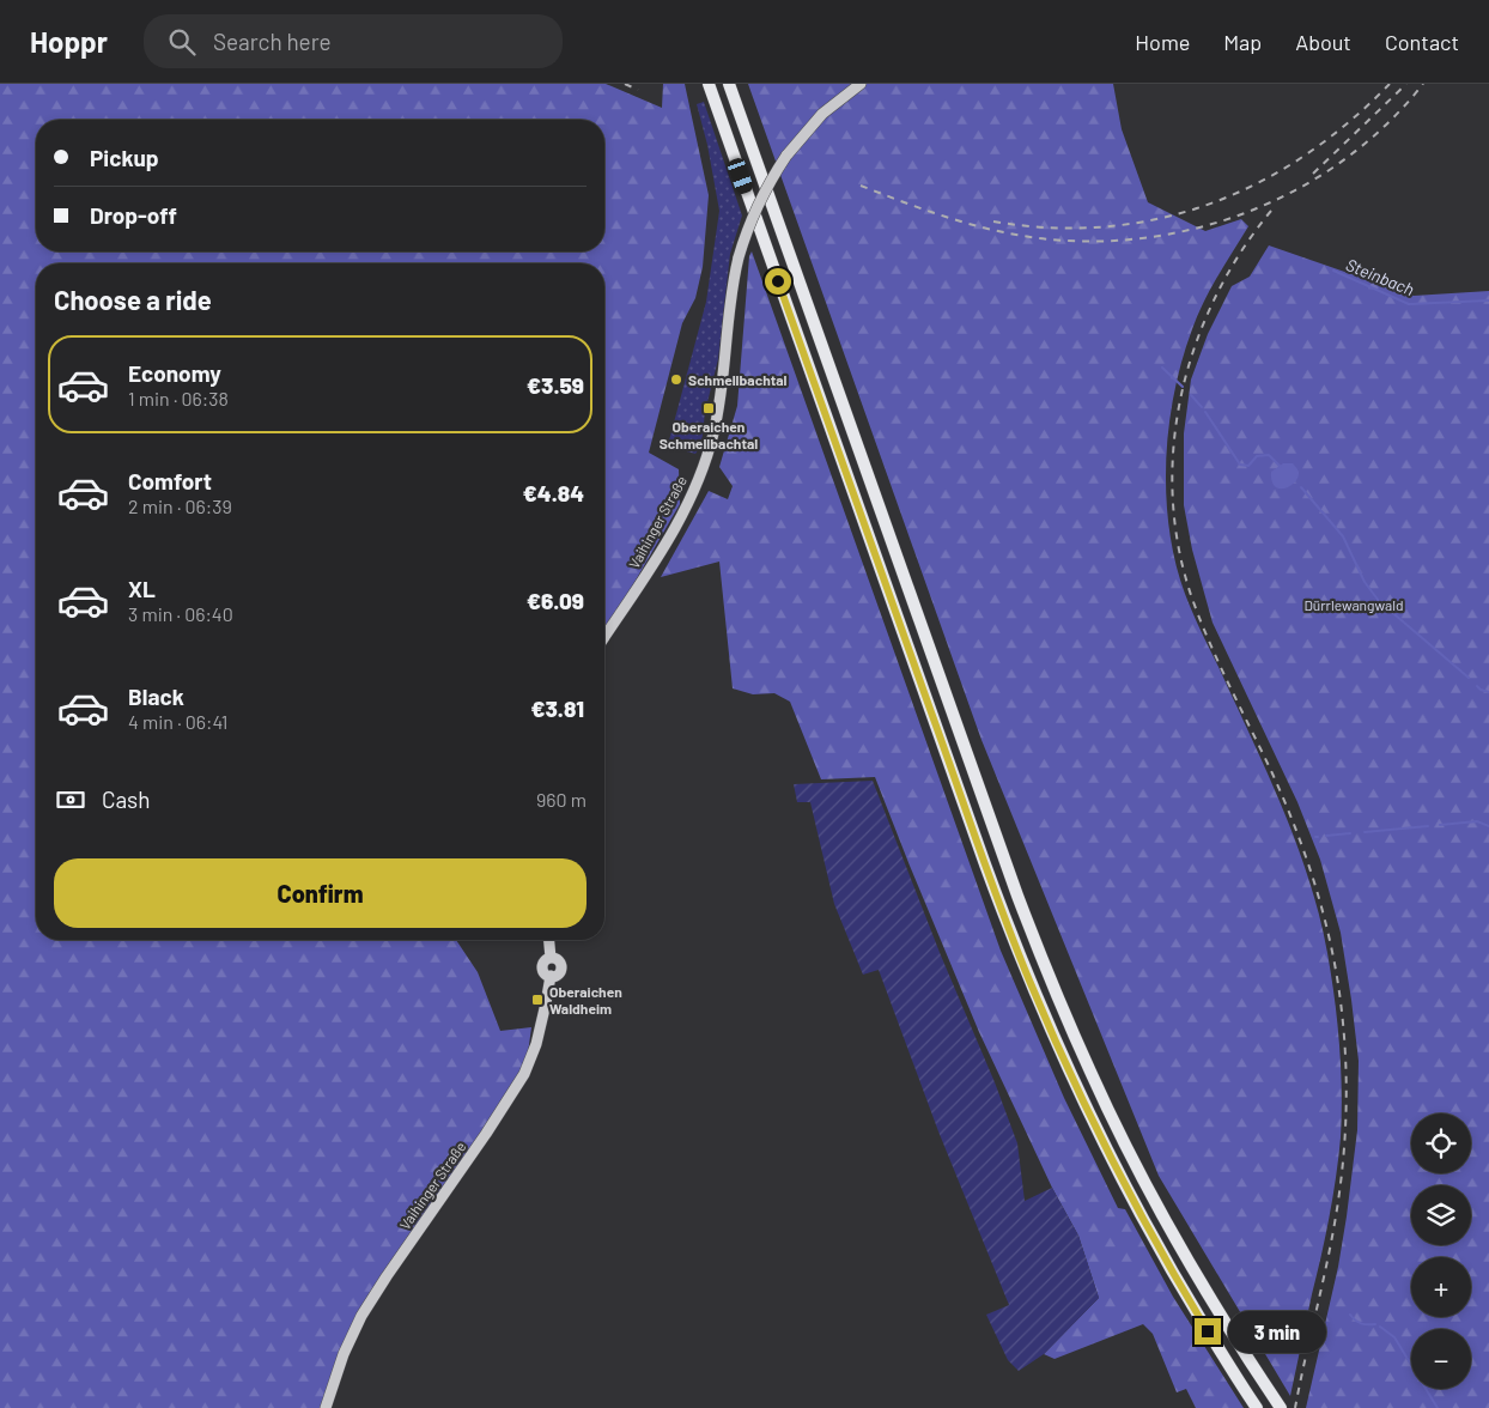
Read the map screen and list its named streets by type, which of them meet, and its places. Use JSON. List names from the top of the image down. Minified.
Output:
{"streets":{"main road":["Vaihinger Straße"]},"water":["Steinbach"],"parks":["Dürrlewangwald"],"places":{"other":["Schmellbachtal"],"transit":["Oberaichen Schmellbachtal","Oberaichen Waldheim"]},"page":{"header":"Hoppr","search":"Search here","nav":["Home","Map","About","Contact"],"banner":["Pickup","Drop-off"],"heading":"Choose a ride","list":[{"name":"Economy","note":"1 min · 06:38","value":"€3.59"},{"name":"Comfort","note":"2 min · 06:39","value":"€4.84"},{"name":"XL","note":"3 min · 06:40","value":"€6.09"},{"name":"Black","note":"4 min · 06:41","value":"€3.81"}],"pay":["Cash","960 m"],"buttons":"Confirm","map_buttons":["+","−"],"bubble":"3 min"}}
